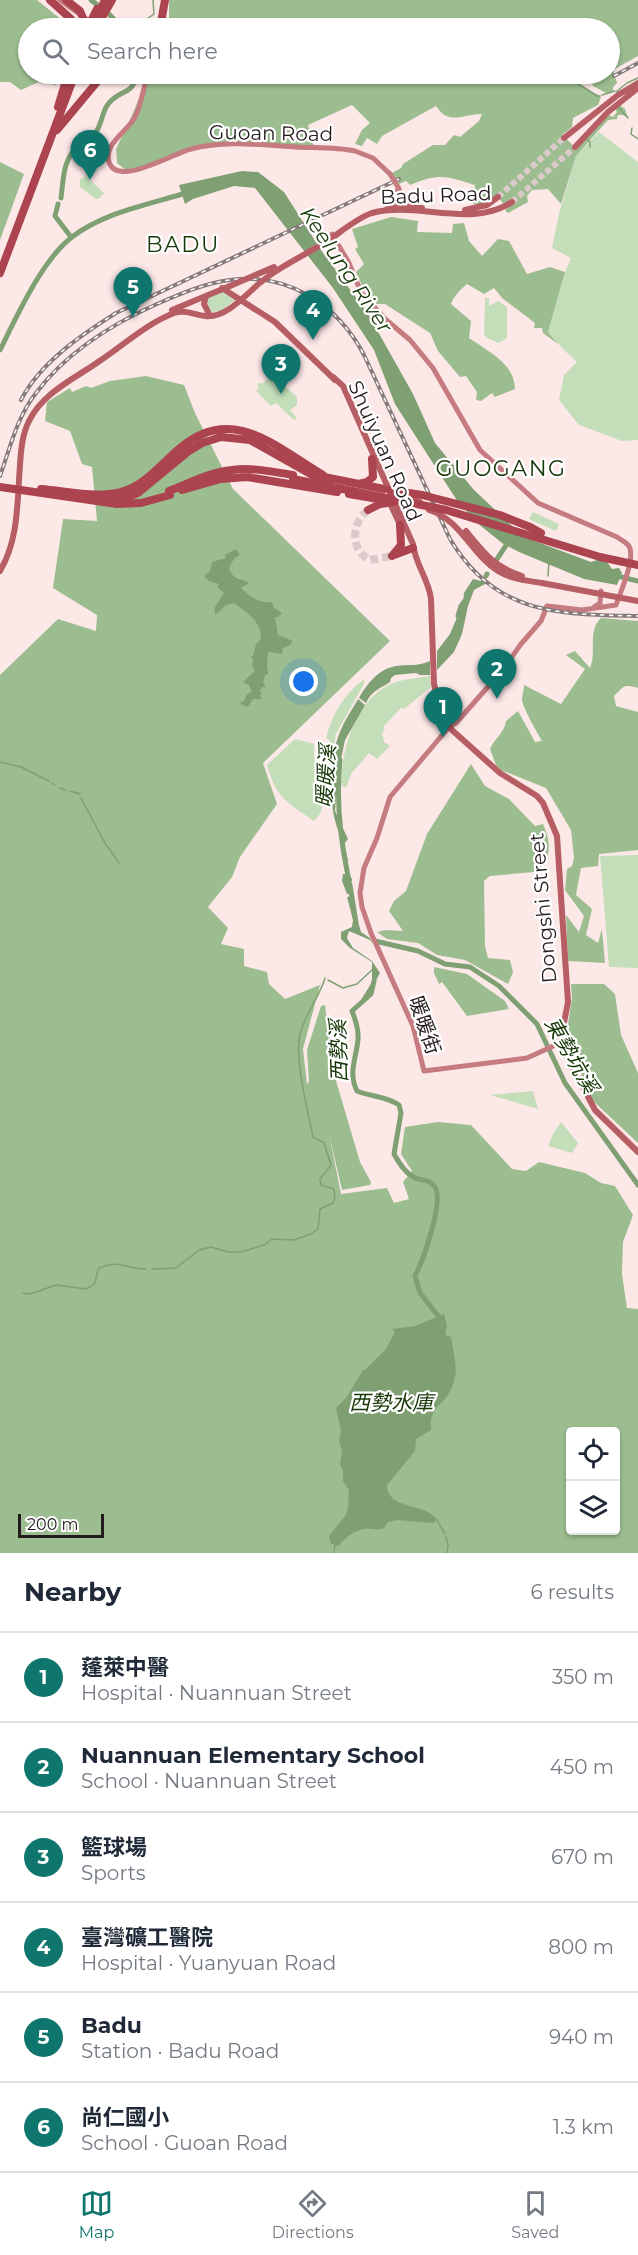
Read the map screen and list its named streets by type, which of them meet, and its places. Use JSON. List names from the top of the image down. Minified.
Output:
{"streets":{"main road":["Badu Road","Shuiyuan Road","Dongshi Street"],"street":["Guoan Road","暖暖街"]},"crossings":[["Shuiyuan Road","Dongshi Street"],["Dongshi Street","暖暖街"]],"districts":["BADU","GUOGANG"],"water":["Keelung River","暖暖溪","西勢溪","東勢坑溪","西勢水庫"],"scale_bar":"200 m","page":{"search":"Search here","pins":["6","5","4","3","2","1"],"scale":"200 m","heading":["Nearby","6 results"],"list":[{"mark":"1","name":"蓬萊中醫","note":"Hospital · Nuannuan Street","value":"350 m"},{"mark":"2","name":"Nuannuan Elementary School","note":"School · Nuannuan Street","value":"450 m"},{"mark":"3","name":"籃球場","note":"Sports","value":"670 m"},{"mark":"4","name":"臺灣礦工醫院","note":"Hospital · Yuanyuan Road","value":"800 m"},{"mark":"5","name":"Badu","note":"Station · Badu Road","value":"940 m"},{"mark":"6","name":"尚仁國小","note":"School · Guoan Road","value":"1.3 km"}],"nav":["Map","Directions","Saved"]}}
